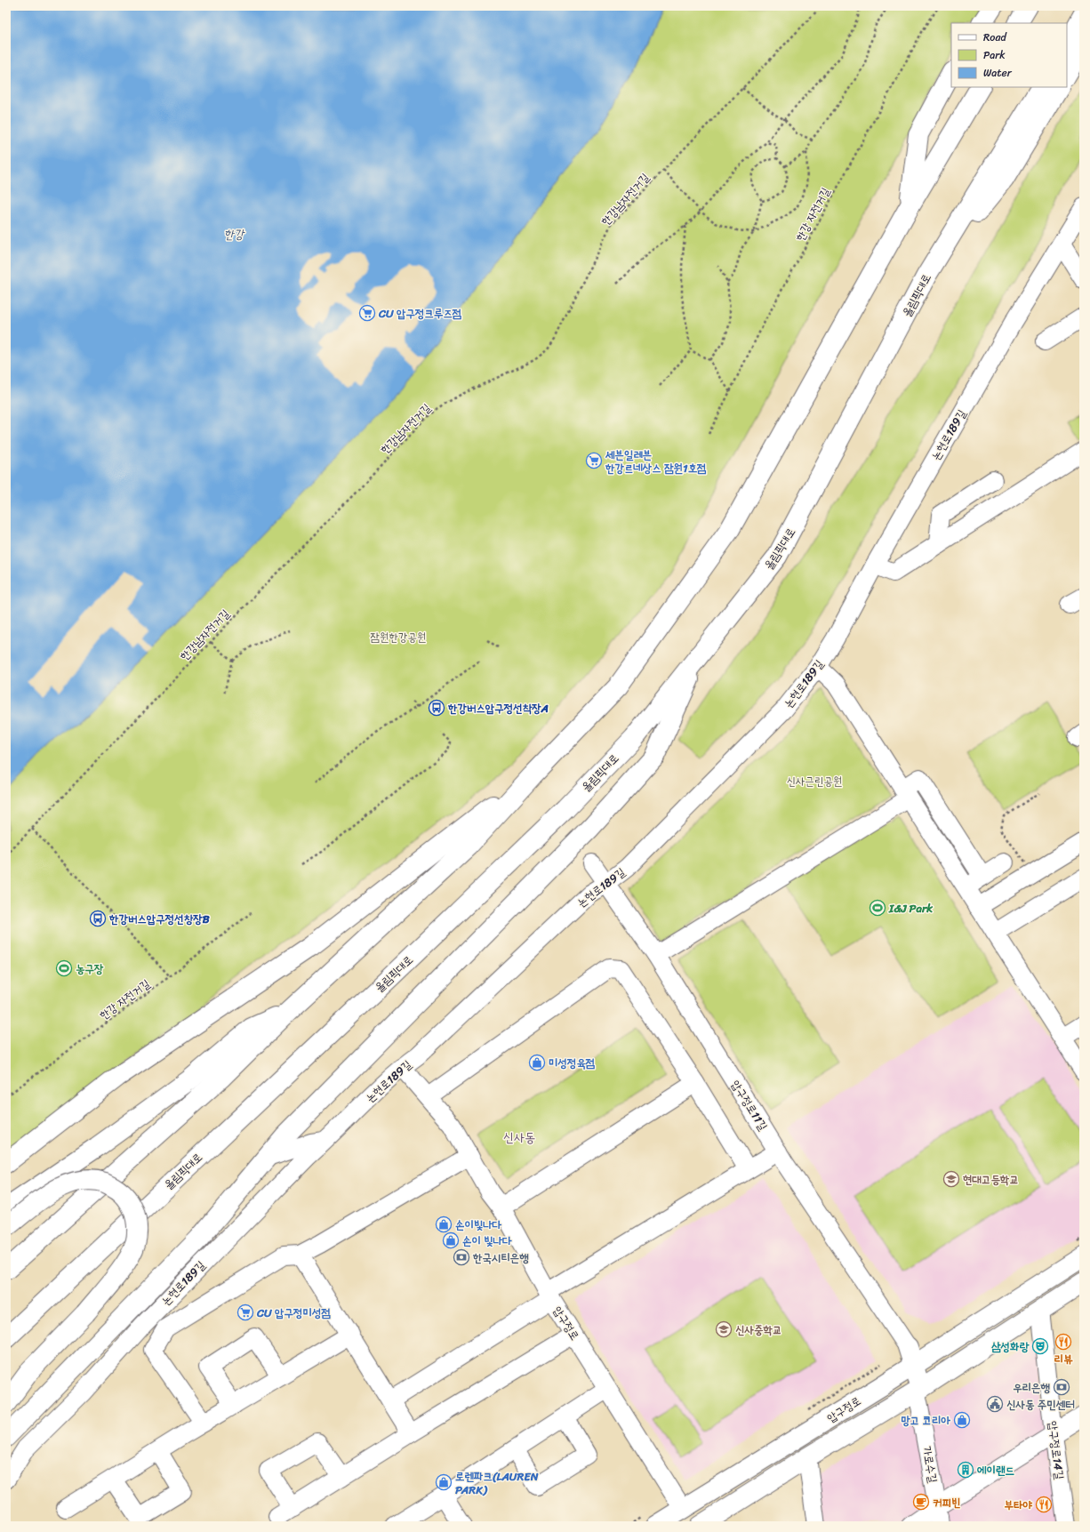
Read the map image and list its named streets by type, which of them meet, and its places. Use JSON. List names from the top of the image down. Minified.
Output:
{"streets":{"main road":["올림픽대로","압구정로"],"street":["논현로189길","압구정로11길","압구정로14길","가로수길"],"path":["한강남자전거길","한강 자전거길"]},"crossings":[["논현로189길","압구정로11길"],["압구정로","압구정로14길"],["압구정로","가로수길"]],"districts":["신사동"],"water":["한강"],"parks":["잠원한강공원","신사근린공원"],"places":{"supermarket":["CU 압구정크루즈점","세븐일레븐 한강르네상스 잠원1호점","CU 압구정미성점"],"bus stop":["한강버스압구정선착장A","한강버스압구정선창장B"],"sports":["I&J Park","농구장"],"shop":["미성정육점","손이빛나다","손이 빛나다","망고 코리아","로렌파크(LAUREN PARK)"],"school or university":["현대고등학교","신사중학교"],"bank":["한국시티은행","우리은행"],"restaurant":["리뷰","부타야"],"theatre":["삼성화랑"],"public building":["신사동 주민센터"],"building":["에이랜드"],"cafe":["커피빈"]},"legend":["Road","Park","Water"]}
